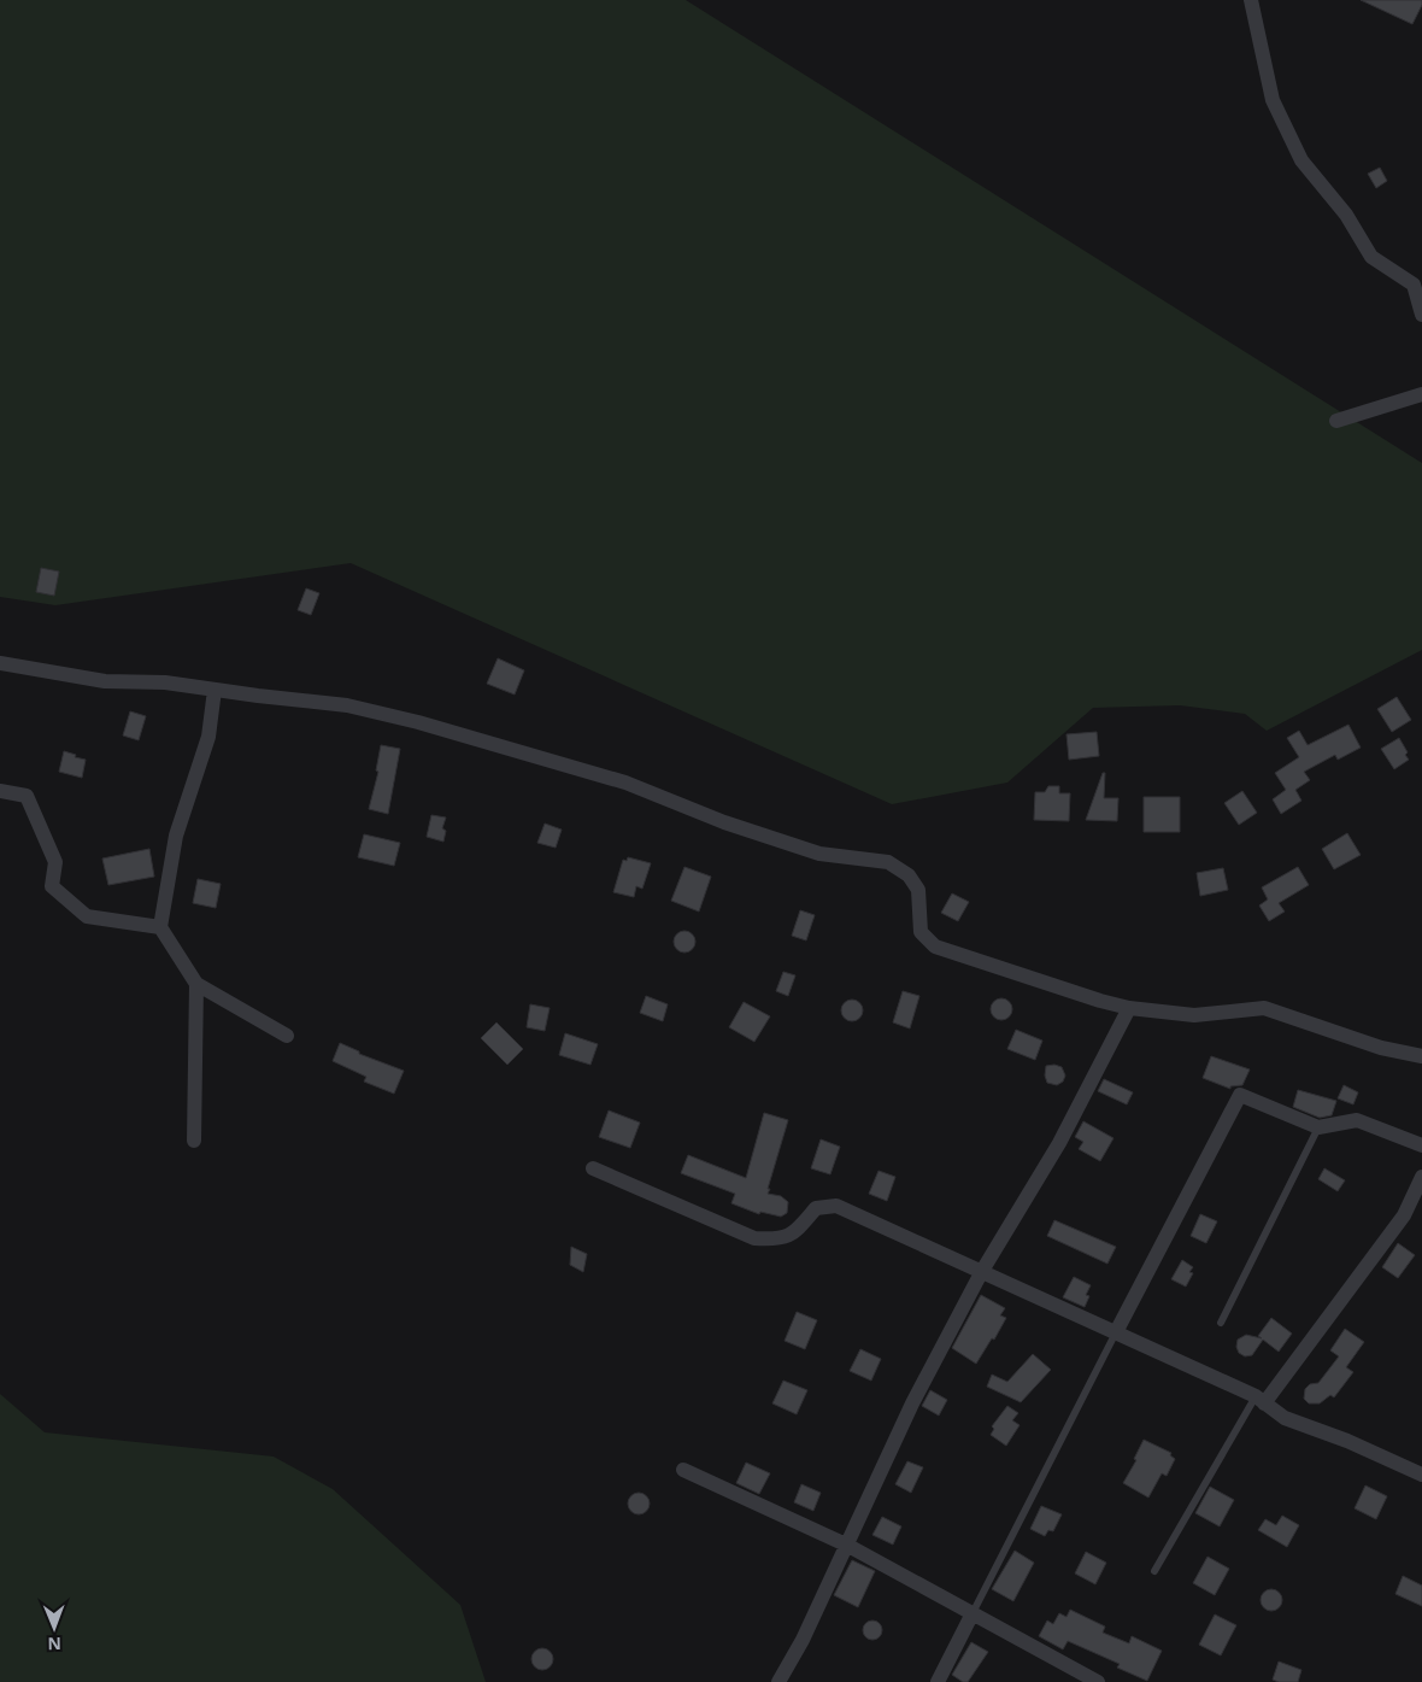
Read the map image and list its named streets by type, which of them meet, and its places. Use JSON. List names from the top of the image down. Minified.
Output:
{"north":"bottom"}
